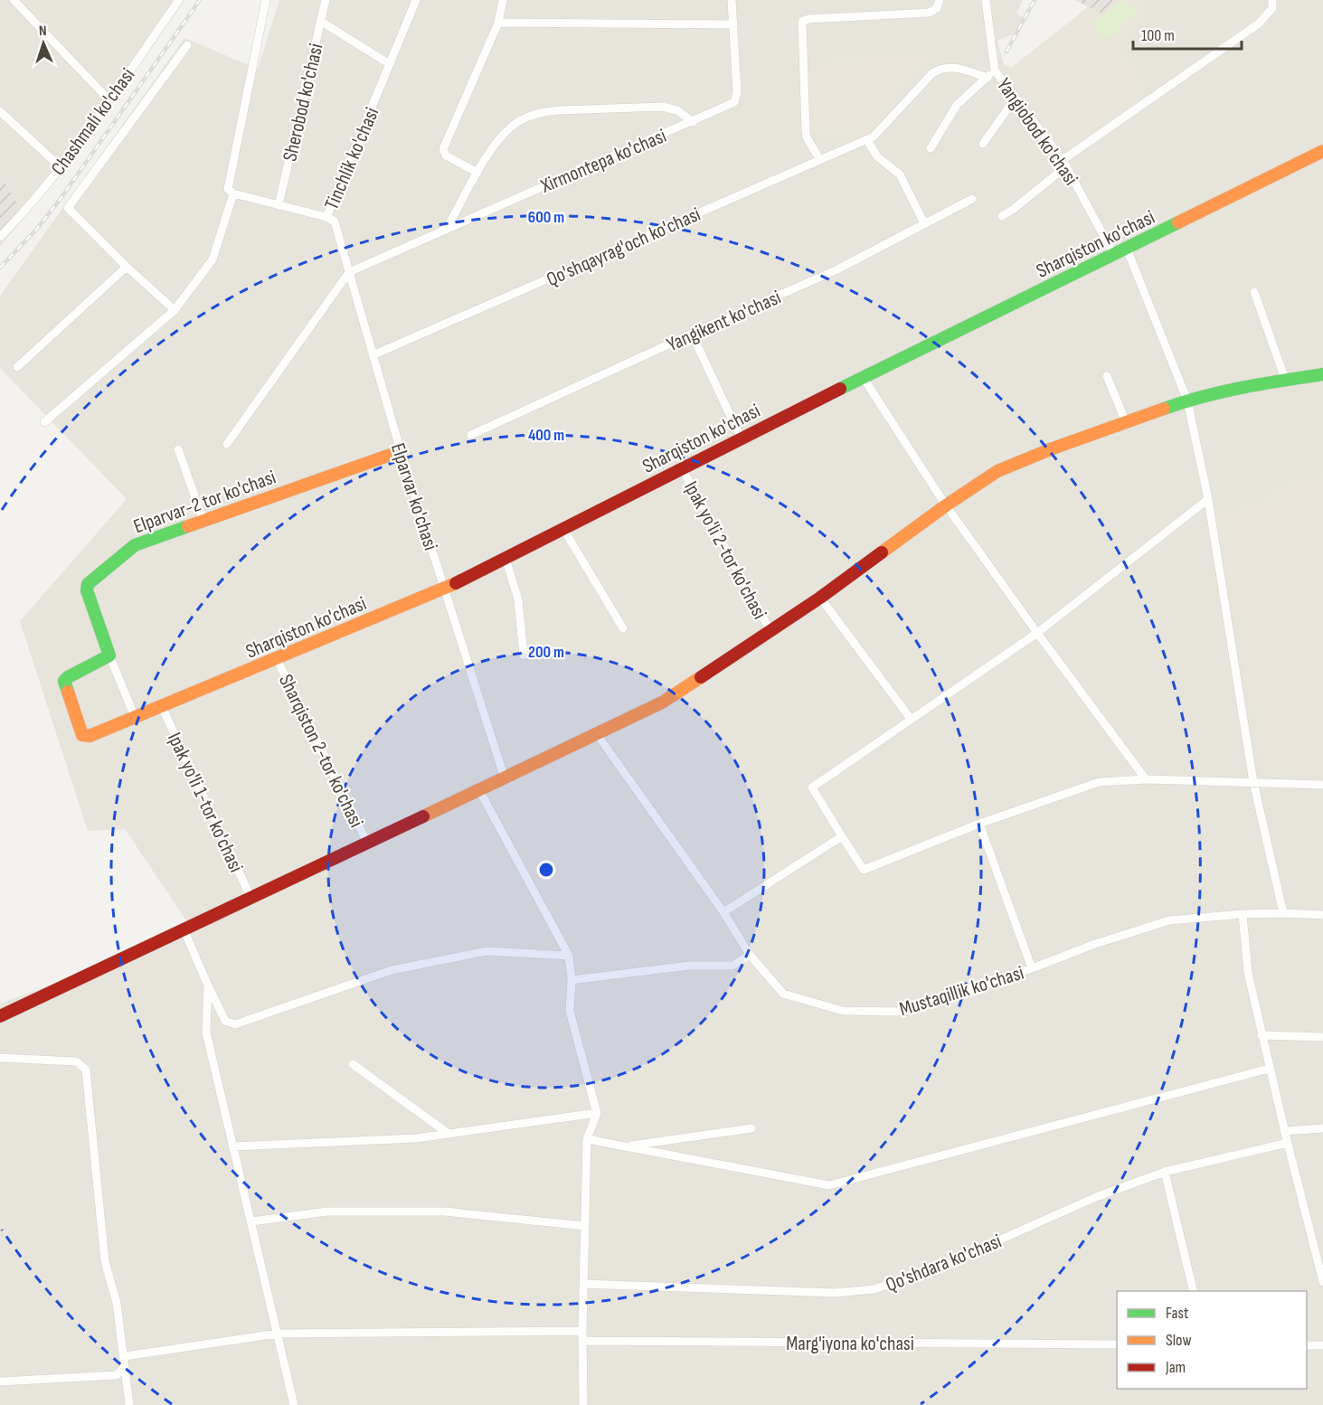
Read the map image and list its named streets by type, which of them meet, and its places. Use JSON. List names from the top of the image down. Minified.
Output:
{"streets":{"street":["Sherobod ko'chasi","Chashmali ko'chasi","Yangiobod ko'chasi","Tinchlik ko'chasi","Xirmontepa ko'chasi","Sharqiston ko'chasi","Qo'shqayrag'och ko'chasi","Yangikent ko'chasi","Elparvar ko'chasi","Elparvar-2 tor ko'chasi","Ipak yo'li 2-tor ko'chasi","Sharqiston 2-tor ko'chasi","Ipak yo'li 1-tor ko'chasi","Mustaqillik ko'chasi","Qo'shdara ko'chasi","Marg'iyona ko'chasi"]},"crossings":[["Sherobod ko'chasi","Tinchlik ko'chasi"],["Yangiobod ko'chasi","Sharqiston ko'chasi"],["Tinchlik ko'chasi","Elparvar ko'chasi"],["Xirmontepa ko'chasi","Elparvar ko'chasi"],["Sharqiston ko'chasi","Elparvar ko'chasi"],["Sharqiston ko'chasi","Elparvar-2 tor ko'chasi"],["Sharqiston ko'chasi","Ipak yo'li 2-tor ko'chasi"],["Sharqiston ko'chasi","Sharqiston 2-tor ko'chasi"],["Sharqiston ko'chasi","Ipak yo'li 1-tor ko'chasi"],["Qo'shqayrag'och ko'chasi","Elparvar ko'chasi"],["Elparvar ko'chasi","Elparvar-2 tor ko'chasi"]],"legend":["Fast","Slow","Jam"],"scale_bar":"100 m","north":"top","rings":["600 m","400 m","200 m"]}
